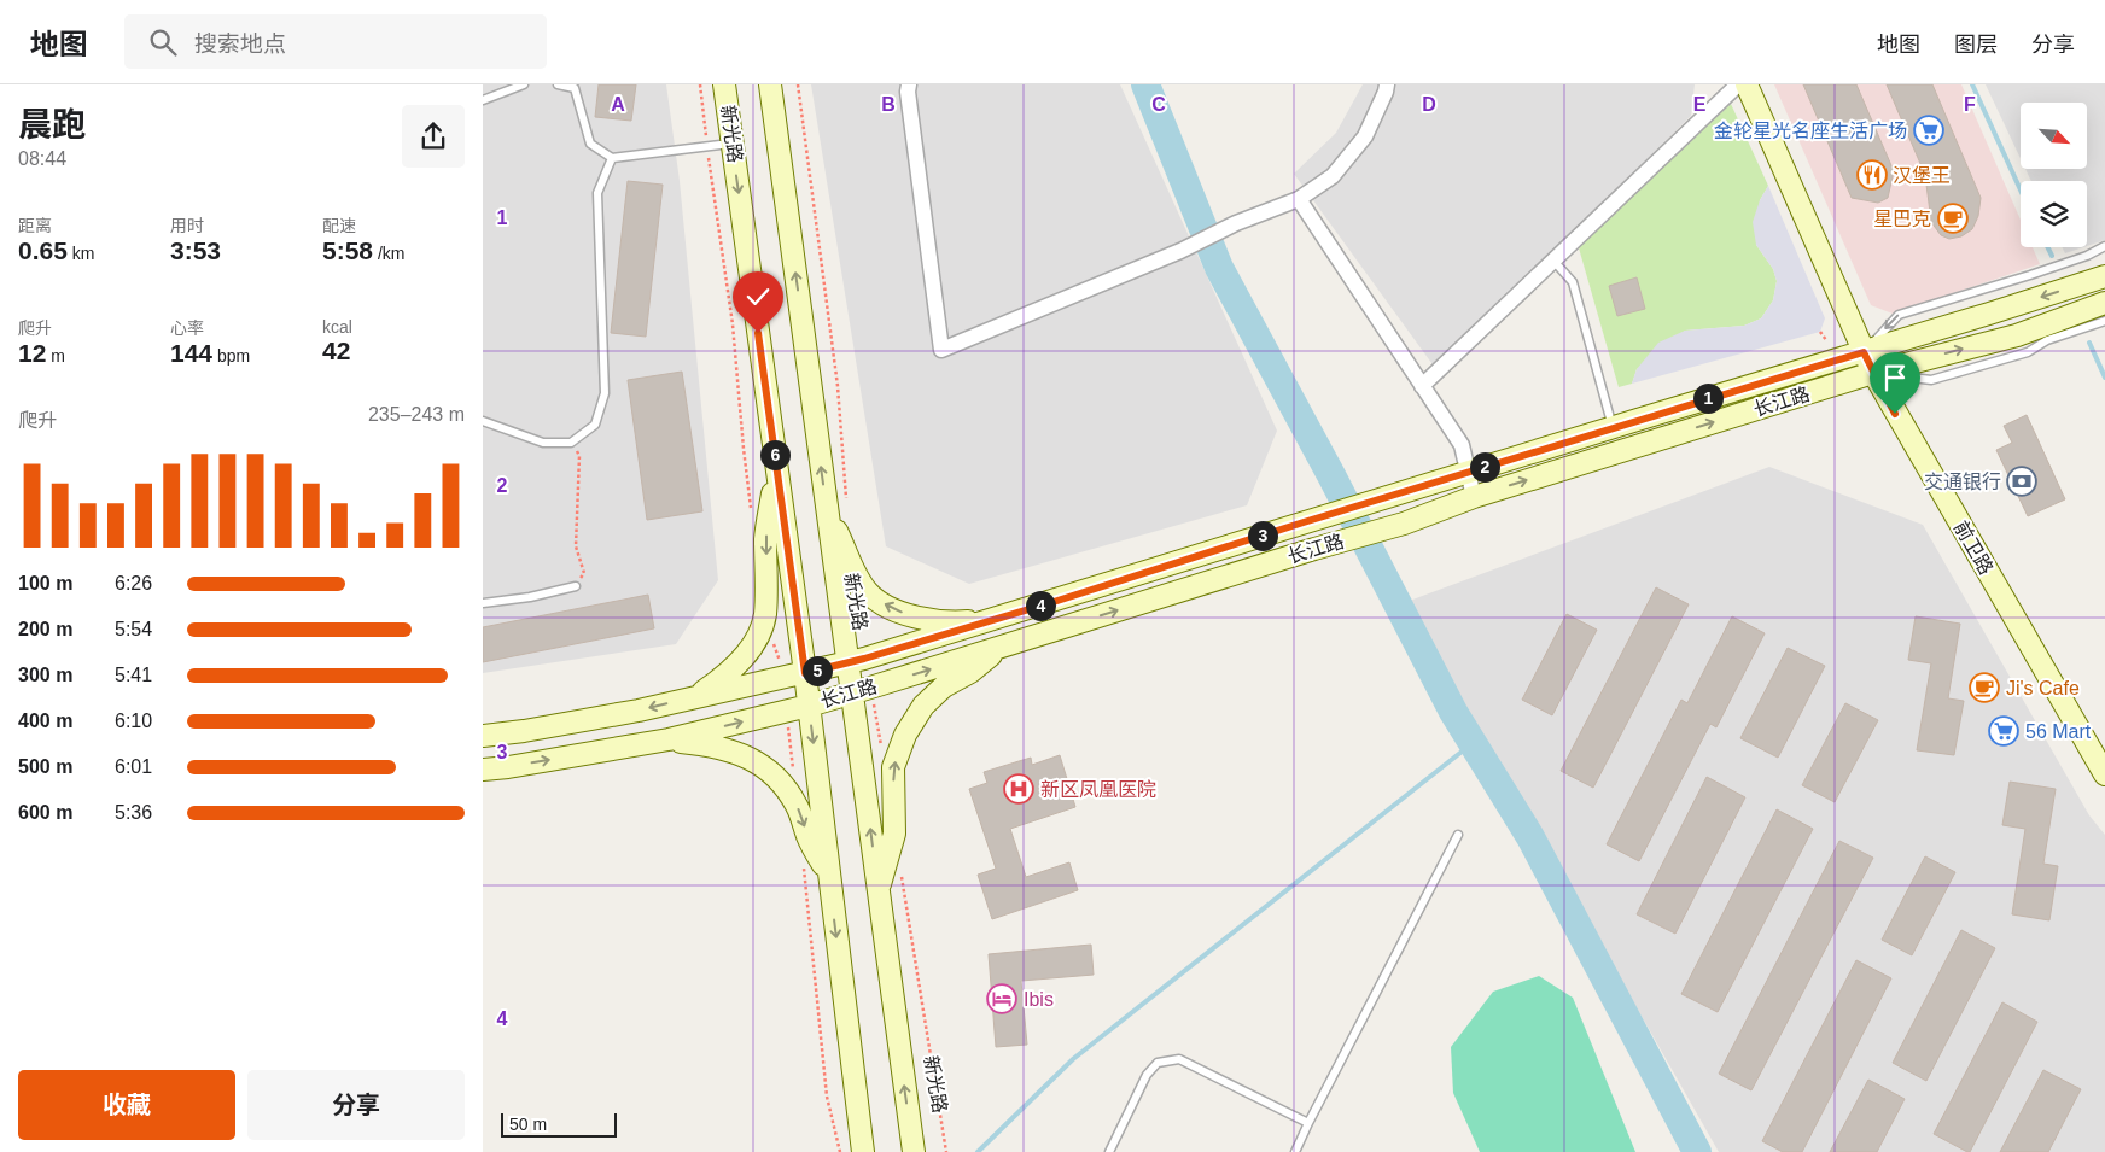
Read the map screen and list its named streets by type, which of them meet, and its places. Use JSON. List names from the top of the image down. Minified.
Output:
{"streets":{"main road":["新光路","长江路","前卫路"]},"crossings":[["新光路","长江路"],["长江路","前卫路"]],"places":{"supermarket":["金轮星光名座生活广场","56 Mart"],"restaurant":["汉堡王"],"cafe":["星巴克","Ji's Cafe"],"bank":["交通银行"],"hospital":["新区凤凰医院"],"hotel":["Ibis"]},"scale_bar":"50 m","north":"bottom right","page":{"header":"地图","search":"搜索地点","nav":["地图","图层","分享"],"heading":["晨跑","08:44"],"stats":[["距离","0.65 km"],["用时","3:53"],["配速","5:58 /km"],["爬升","12 m"],["心率","144 bpm"],["kcal","42"]],"pins":["1","6","2","3","4","5"],"chart":["爬升","235–243 m"],"list":[{"name":"100 m","note":"6:26"},{"name":"200 m","note":"5:54"},{"name":"300 m","note":"5:41"},{"name":"400 m","note":"6:10"},{"name":"500 m","note":"6:01"},{"name":"600 m","note":"5:36"}],"buttons":["收藏","分享"],"scale":"50 m"},"grid":{"columns":["A","B","C","D","E","F"],"rows":["1","2","3","4"]}}
